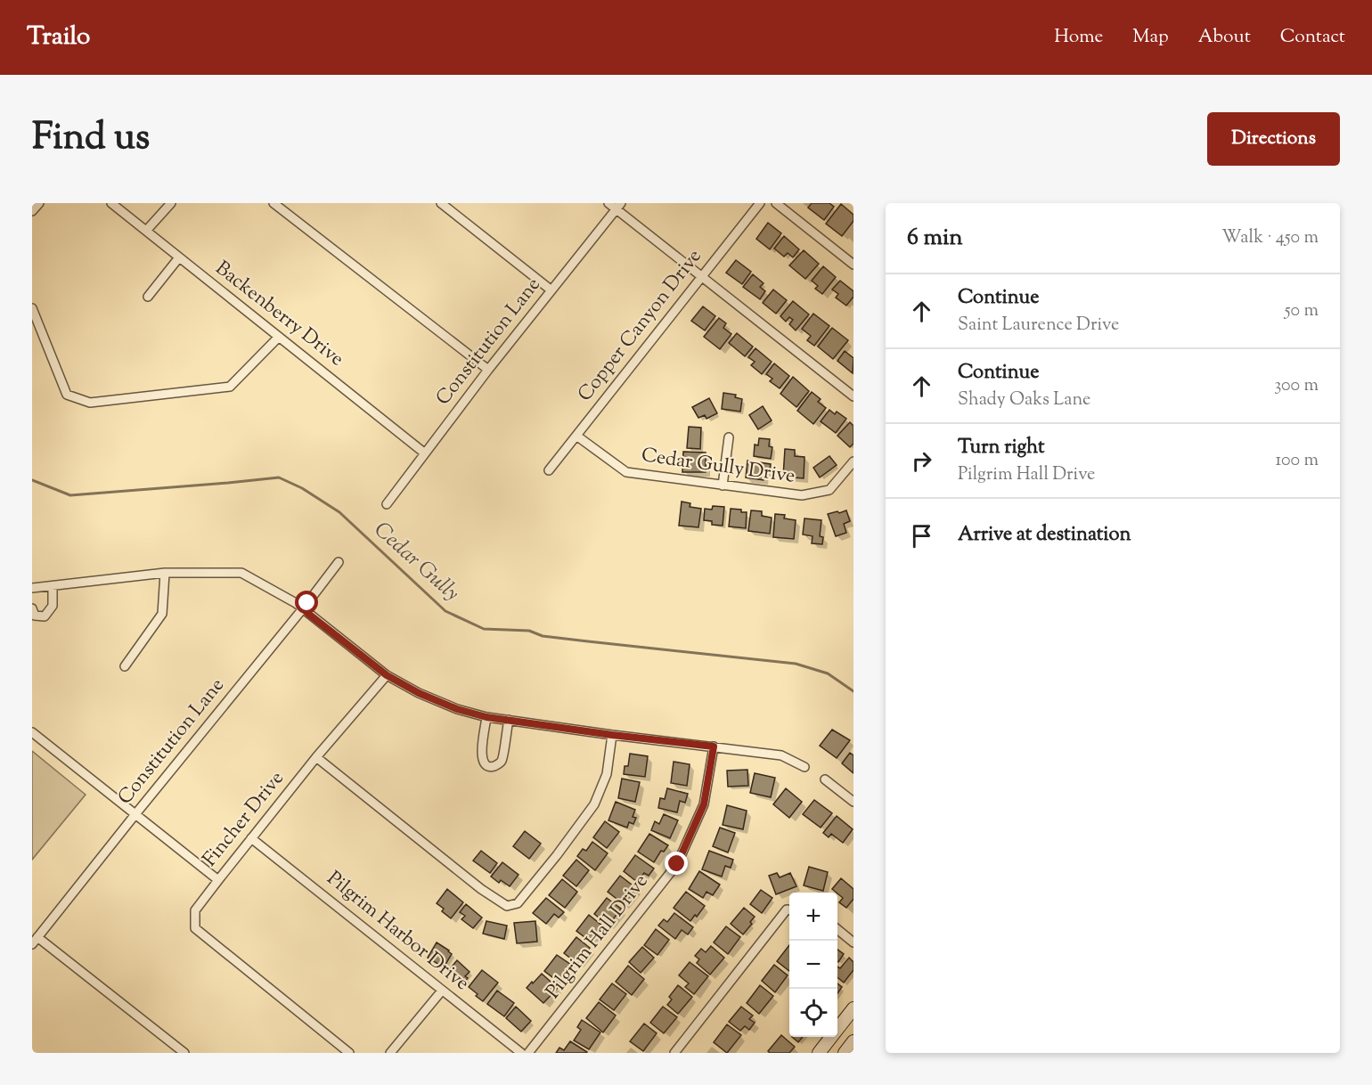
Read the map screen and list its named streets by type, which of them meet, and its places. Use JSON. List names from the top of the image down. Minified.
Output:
{"streets":{"street":["Backenberry Drive","Copper Canyon Drive","Constitution Lane","Cedar Gully Drive","Fincher Drive","Pilgrim Harbor Drive","Pilgrim Hall Drive"]},"crossings":[["Backenberry Drive","Constitution Lane"],["Copper Canyon Drive","Cedar Gully Drive"],["Fincher Drive","Pilgrim Harbor Drive"]],"water":["Cedar Gully"],"page":{"header":"Trailo","nav":["Home","Map","About","Contact"],"title":"Find us","buttons":"Directions","heading":["6 min","Walk · 450 m"],"list":[["Continue","Saint Laurence Drive","50 m"],["Continue","Shady Oaks Lane","300 m"],["Turn right","Pilgrim Hall Drive","100 m"],"Arrive at destination"],"map_buttons":["+","−"]}}
